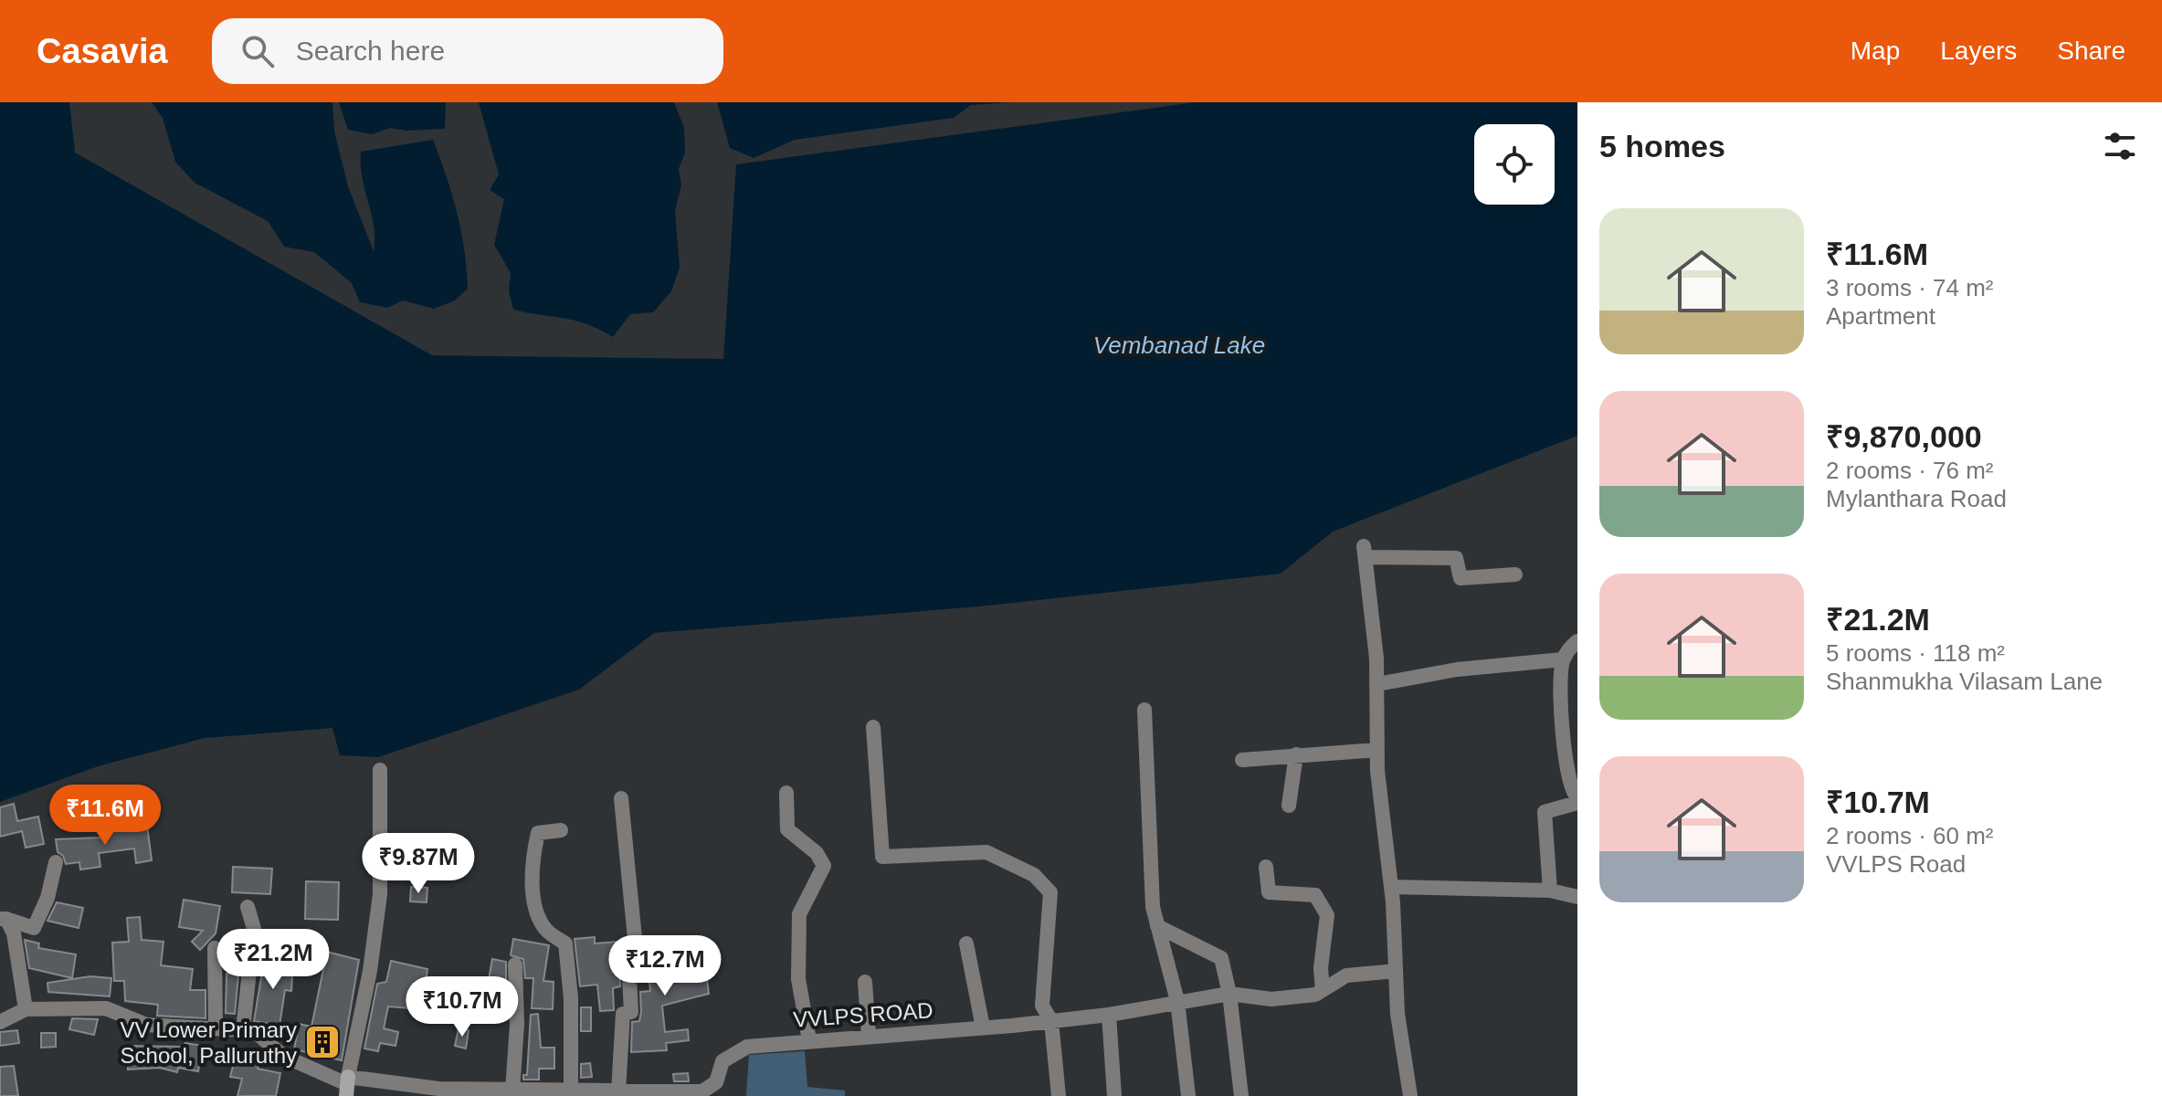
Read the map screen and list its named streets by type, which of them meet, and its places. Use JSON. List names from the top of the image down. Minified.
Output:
{"streets":{"street":["VVLPS ROAD"]},"water":["Vembanad Lake"],"places":{"building":["VV Lower Primary School, Palluruthy"]},"page":{"header":"Casavia","search":"Search here","nav":["Map","Layers","Share"],"heading":"5 homes","list":[{"name":"₹11.6M","note":"3 rooms · 74 m² · Apartment"},{"name":"₹9,870,000","note":"2 rooms · 76 m² · Mylanthara Road"},{"name":"₹21.2M","note":"5 rooms · 118 m² · Shanmukha Vilasam Lane"},{"name":"₹10.7M","note":"2 rooms · 60 m² · VVLPS Road"}],"price":["₹11.6M","₹9.87M","₹21.2M","₹12.7M","₹10.7M"]}}
